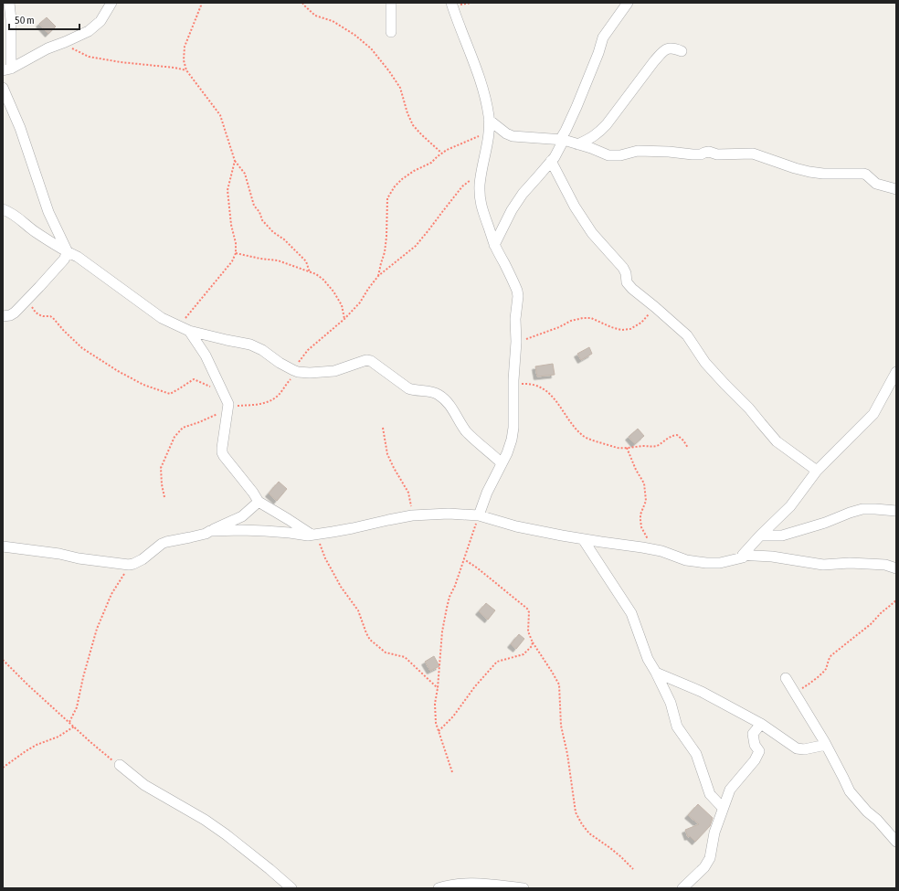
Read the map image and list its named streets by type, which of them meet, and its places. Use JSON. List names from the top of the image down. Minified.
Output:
{"scale_bar":"50 m"}
